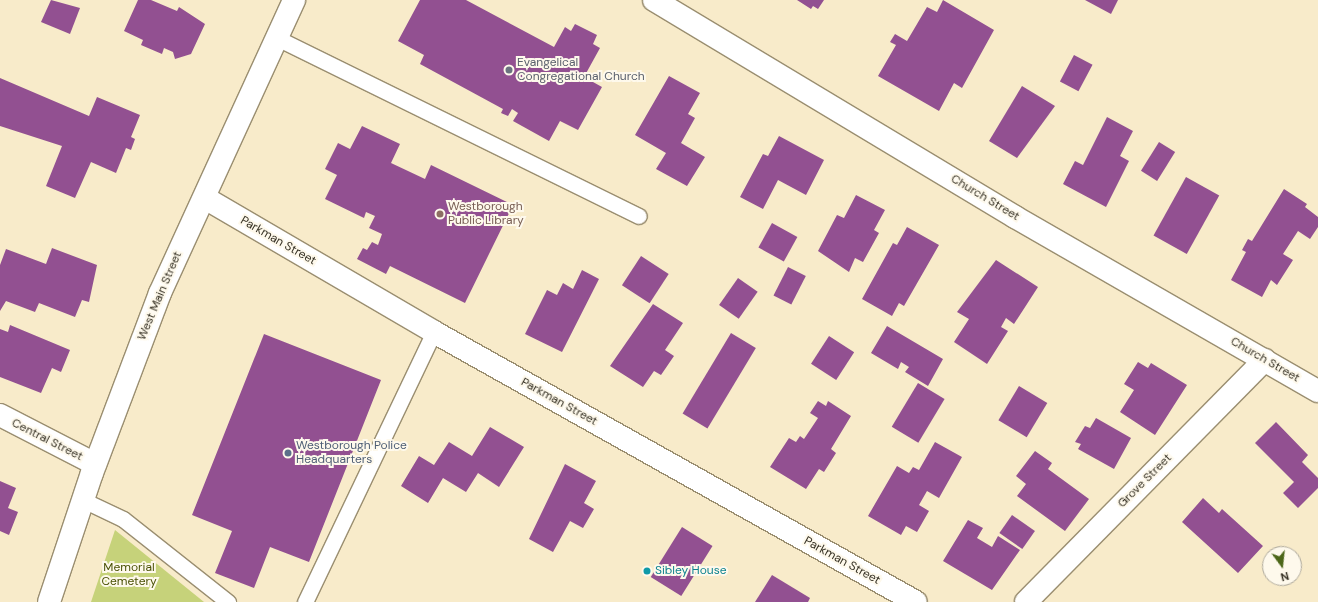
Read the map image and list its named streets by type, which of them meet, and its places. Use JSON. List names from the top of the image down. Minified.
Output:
{"streets":{"street":["Church Street","Parkman Street","West Main Street","Central Street","Grove Street"]},"crossings":[["Church Street","Grove Street"],["Parkman Street","West Main Street"],["West Main Street","Central Street"]],"parks":["Memorial Cemetery"],"places":["Evangelical Congregational Church","Westborough Public Library","Westborough Police Headquarters","Sibley House"],"north":"bottom"}
